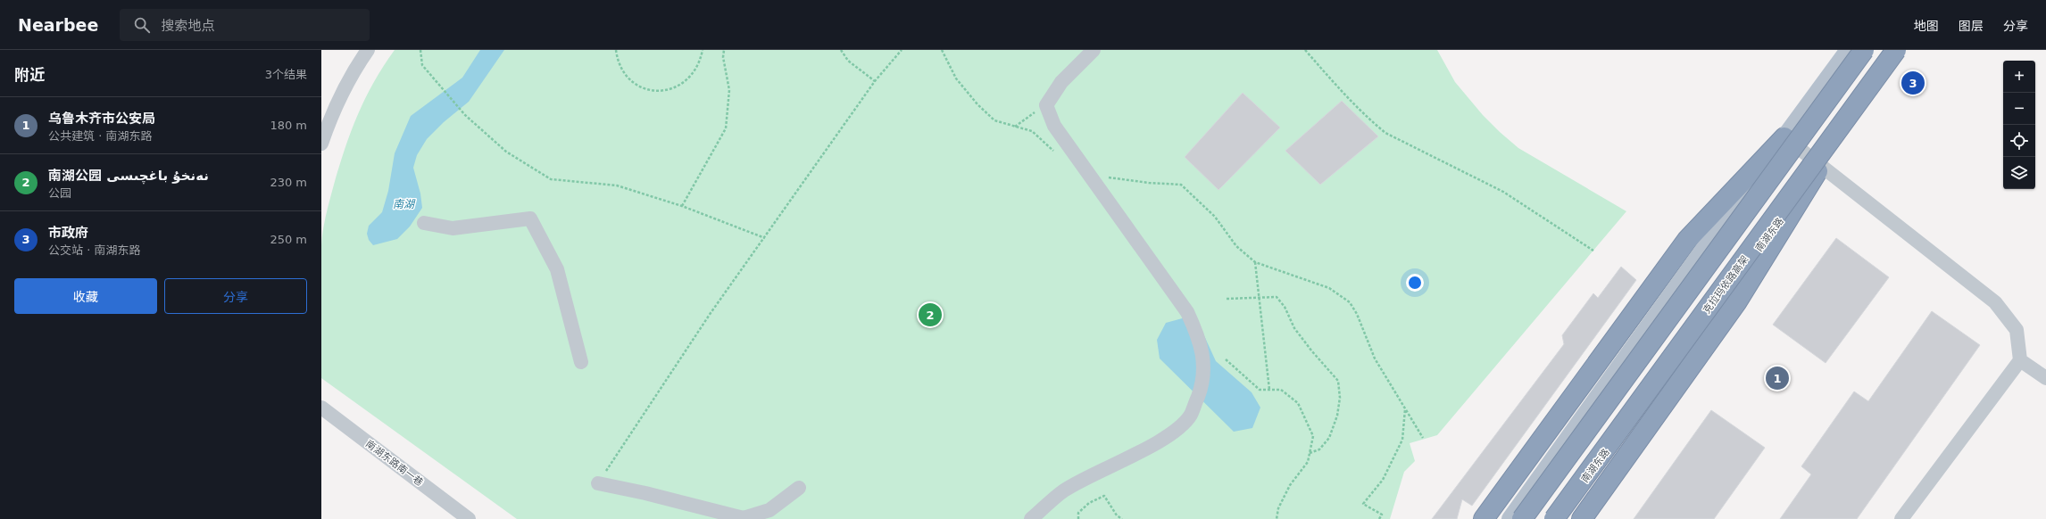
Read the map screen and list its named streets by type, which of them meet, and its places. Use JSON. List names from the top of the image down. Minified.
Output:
{"streets":{"highway":["克拉玛依路高架"],"main road":["南湖东路"],"street":["南湖东路南一巷"]},"crossings":[["南湖东路","克拉玛依路高架"]],"water":["南湖"],"page":{"header":"Nearbee","search":"搜索地点","nav":["地图","图层","分享"],"heading":["附近","3个结果"],"map_buttons":["+","−"],"pins":["3","2","1"],"list":[{"mark":"1","name":"乌鲁木齐市公安局","note":"公共建筑 · 南湖东路","value":"180 m"},{"mark":"2","name":"南湖公园 نەنخۇ باغچىسى","note":"公园","value":"230 m"},{"mark":"3","name":"市政府","note":"公交站 · 南湖东路","value":"250 m"}],"buttons":["收藏","分享"]}}
